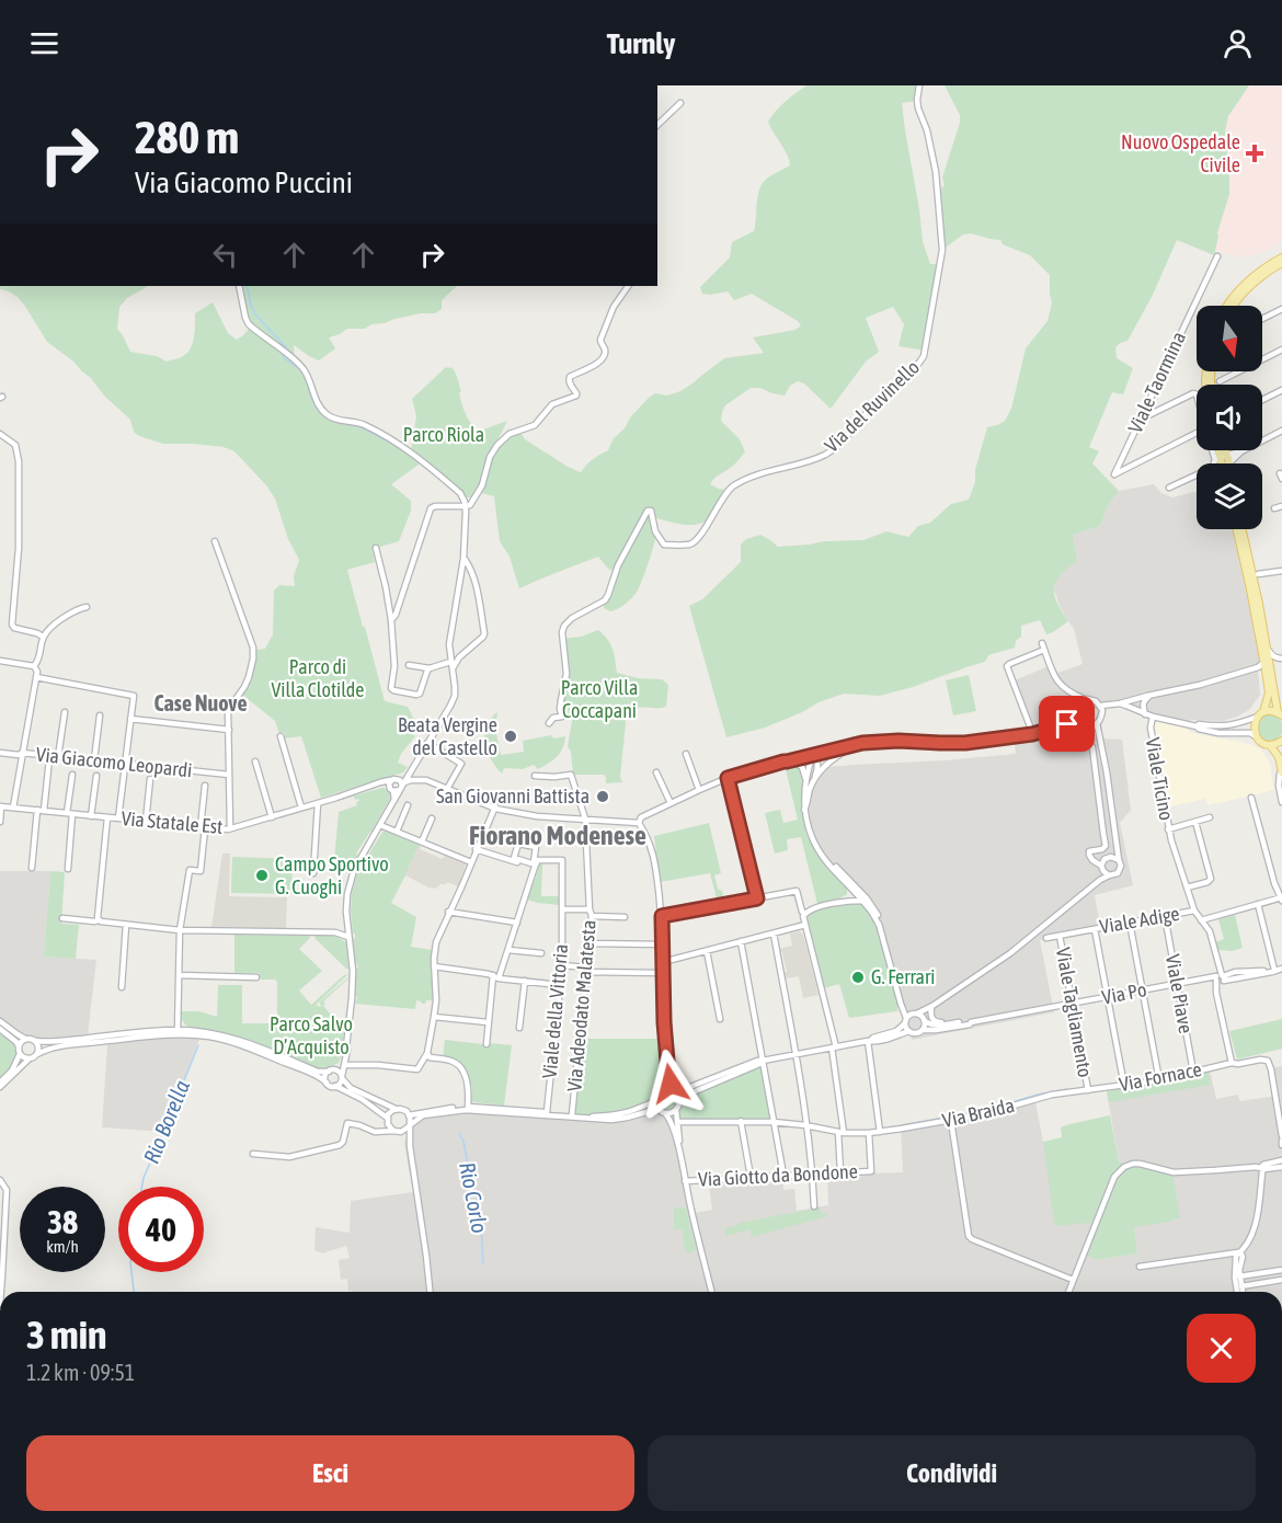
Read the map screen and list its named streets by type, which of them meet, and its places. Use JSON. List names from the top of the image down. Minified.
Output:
{"streets":{"street":["Viale Taormina","Via del Ruvinello","Via Giacomo Leopardi","Viale Ticino","Via Statale Est","Viale Adige","Via Po","Viale Piave","Via Adeodato Malatesta","Viale della Vittoria","Viale Tagliamento","Via Fornace","Via Braida","Via Giotto da Bondone"]},"crossings":[["Viale Adige","Viale Piave"],["Viale Adige","Viale Tagliamento"],["Via Po","Viale Piave"],["Via Po","Viale Tagliamento"],["Viale Piave","Via Fornace"],["Viale Tagliamento","Via Fornace"],["Viale Tagliamento","Via Braida"],["Via Fornace","Via Braida"],["Via Braida","Via Giotto da Bondone"]],"districts":["Case Nuove","Fiorano Modenese"],"water":["Rio Borella","Rio Corlo"],"parks":["Parco Riola","Parco di Villa Clotilde","Parco Villa Coccapani","Parco Salvo D’Acquisto"],"places":{"health":["Nuovo Ospedale Civile"],"other":["Beata Vergine del Castello","San Giovanni Battista","Campo Sportivo G. Cuoghi","G. Ferrari"]},"north":"bottom","page":{"header":"Turnly","turn":["280 m","Via Giacomo Puccini"],"speed":"38 km/h","limit":"40","heading":["3 min","1.2 km · 09:51"],"buttons":["Esci","Condividi"]}}
